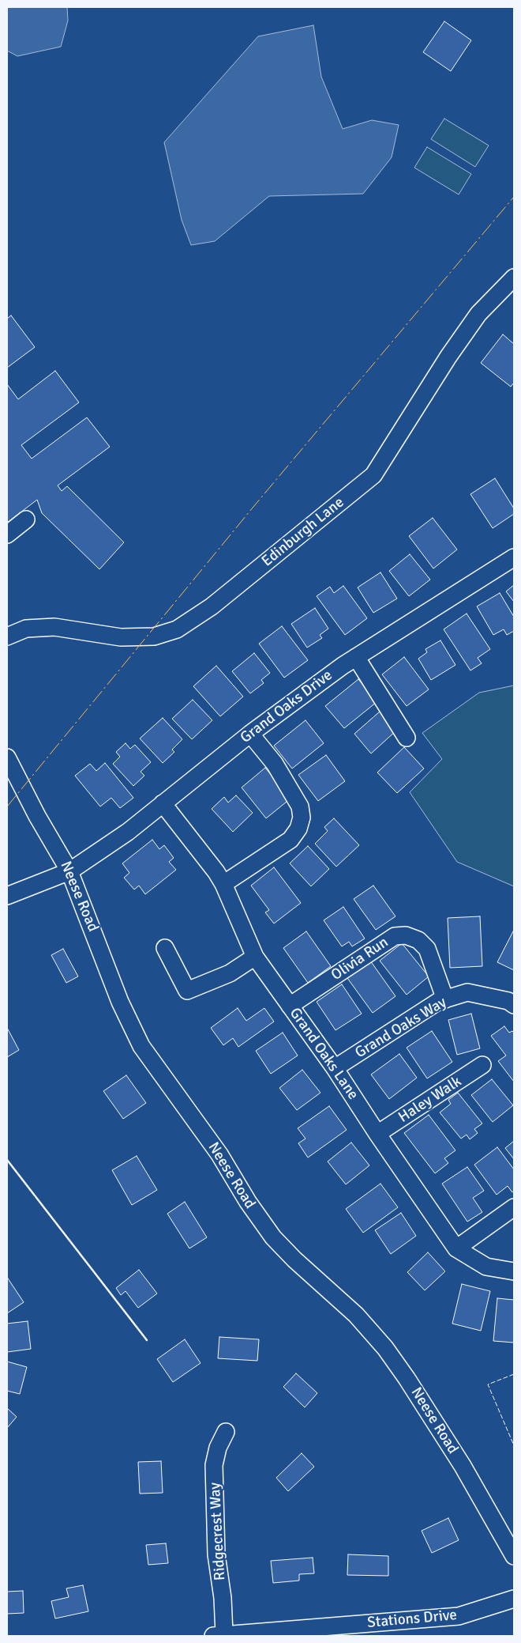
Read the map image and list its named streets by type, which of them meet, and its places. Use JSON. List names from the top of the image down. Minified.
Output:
{"streets":{"street":["Edinburgh Lane","Grand Oaks Drive","Neese Road","Olivia Run","Grand Oaks Way","Grand Oaks Lane","Haley Walk","Ridgecrest Way","Stations Drive"]},"crossings":[["Grand Oaks Drive","Neese Road"],["Grand Oaks Drive","Grand Oaks Lane"],["Olivia Run","Grand Oaks Way"],["Olivia Run","Grand Oaks Lane"],["Grand Oaks Way","Grand Oaks Lane"],["Grand Oaks Lane","Haley Walk"],["Ridgecrest Way","Stations Drive"]]}
